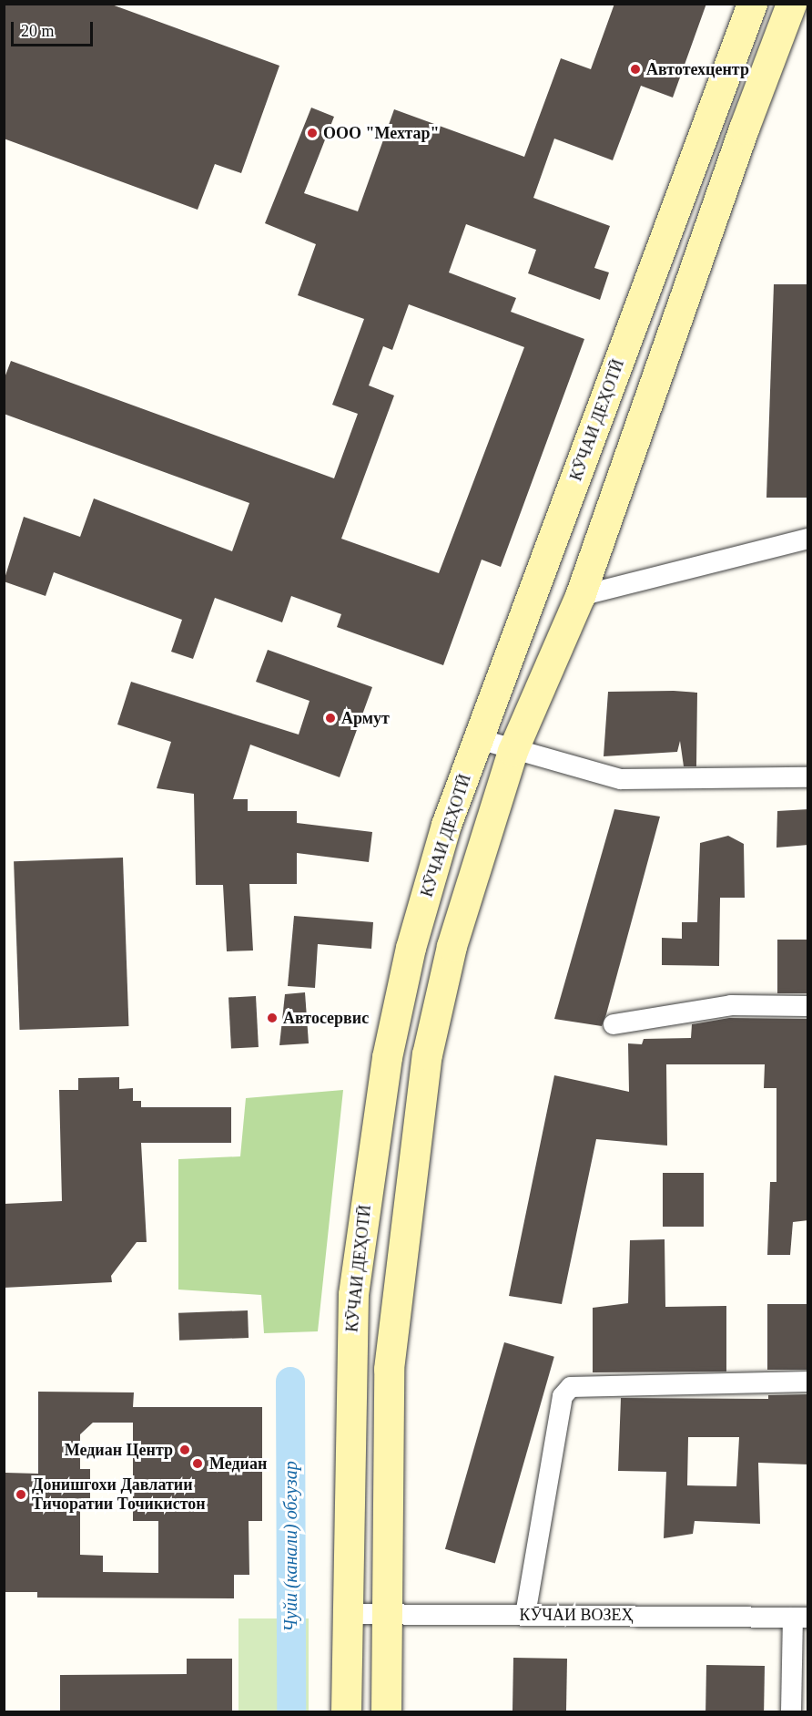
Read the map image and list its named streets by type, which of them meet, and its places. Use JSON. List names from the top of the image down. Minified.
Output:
{"streets":{"street":["КӮЧАИ ДЕҲОТӢ","КӮЧАИ ВОЗЕҲ"]},"crossings":[["КӮЧАИ ДЕҲОТӢ","КӮЧАИ ВОЗЕҲ"]],"water":["Чуйи (канали) обгузар"],"places":["Автотехцентр","ООО \"Мехтар\"","Армут","Автосервис","Медиан Центр","Медиан","Донишгохи Давлатии Тичоратии Точикистон"],"scale_bar":"20 m"}
